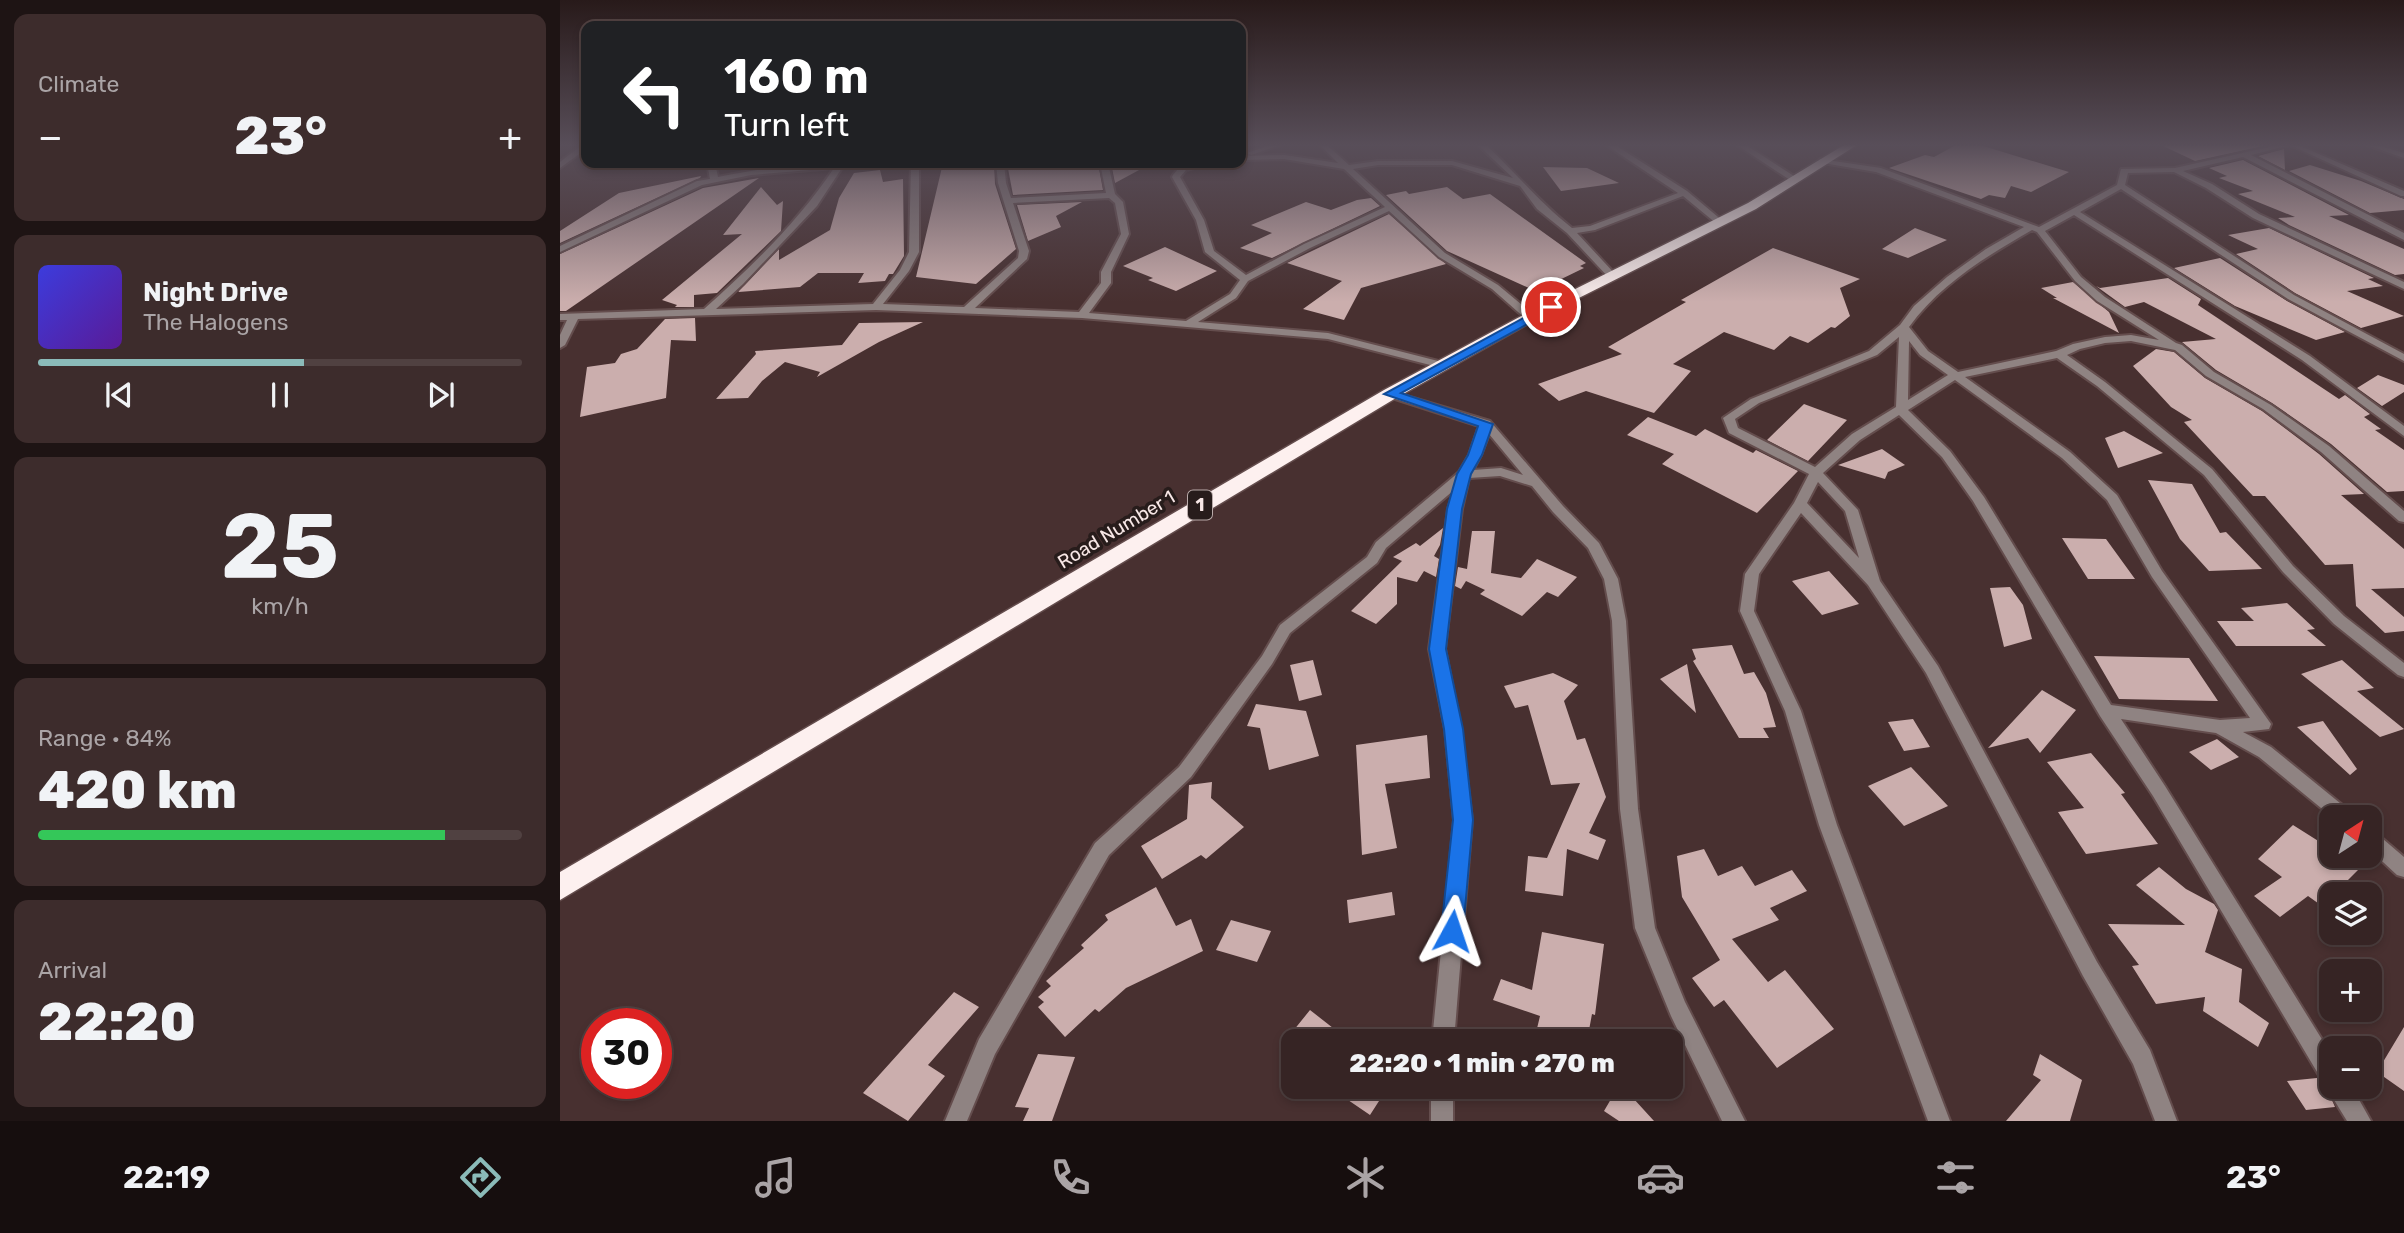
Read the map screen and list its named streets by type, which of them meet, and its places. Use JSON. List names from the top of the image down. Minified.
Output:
{"streets":{"highway":["1","Road Number 1"]},"north":"top right","page":{"tile":["Climate",["25","km/h"],["Range · 84%","420 km"],["Arrival","22:20"]],"turn":["160 m","Turn left"],"heat":["−","23°","+"],"song":["Night Drive","The Halogens"],"map_buttons":["+","−"],"limit":"30","trip":"22:20 · 1 min · 270 m","tabs":["22:19","23°"]}}
